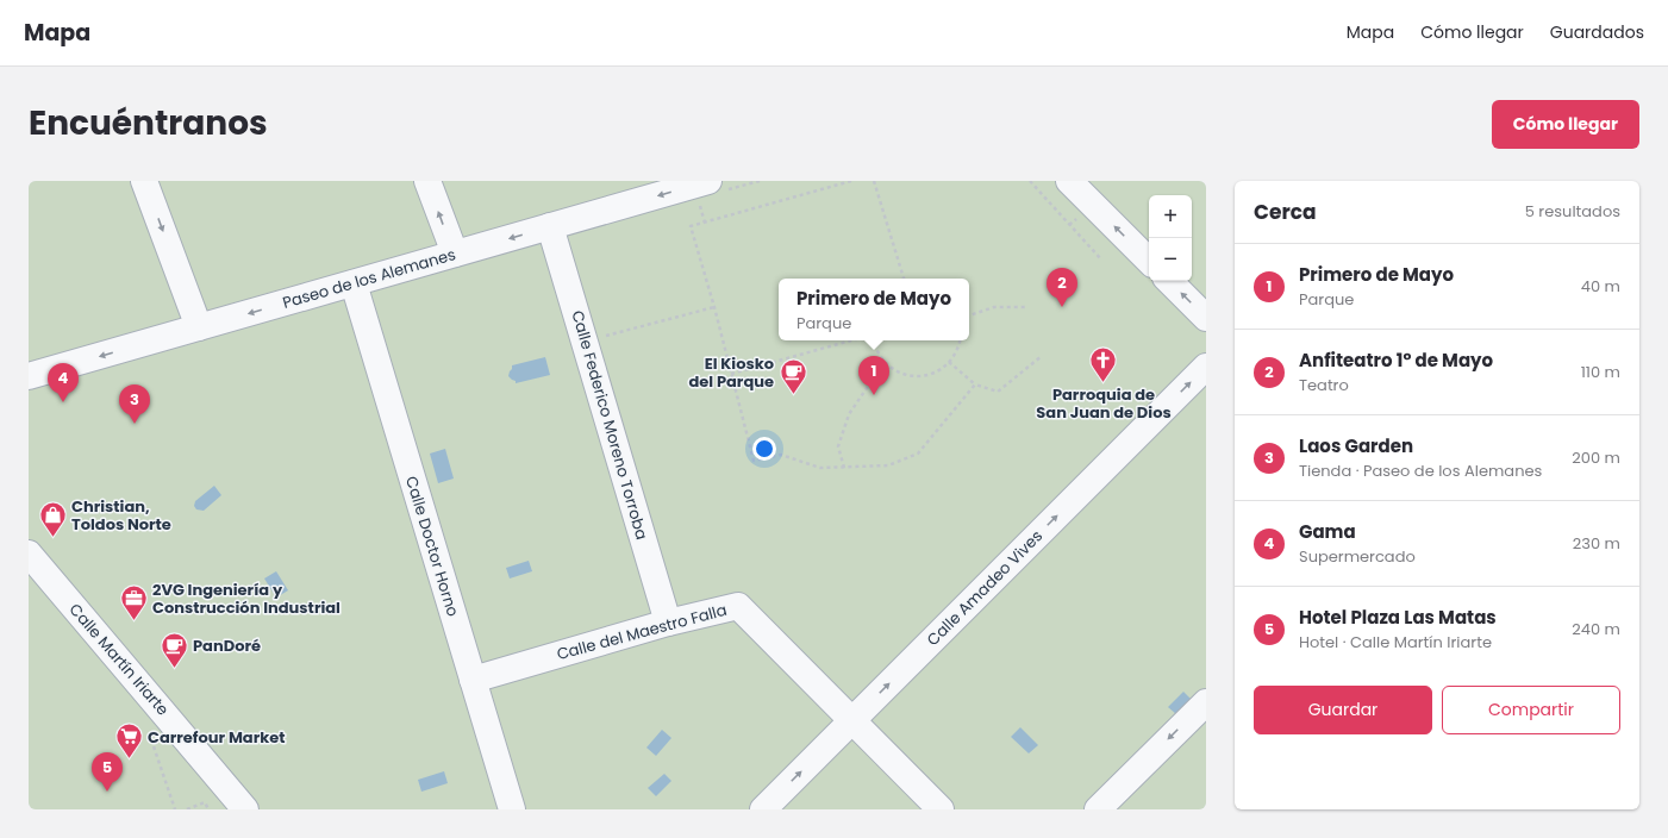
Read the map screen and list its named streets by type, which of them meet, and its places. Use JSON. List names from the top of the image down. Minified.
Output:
{"streets":{"street":["Paseo de los Alemanes","Calle Federico Moreno Torroba","Calle Doctor Horno","Calle Amadeo Vives","Calle del Maestro Falla","Calle Martín Iriarte"]},"crossings":[["Paseo de los Alemanes","Calle Federico Moreno Torroba"],["Paseo de los Alemanes","Calle Doctor Horno"],["Calle Federico Moreno Torroba","Calle del Maestro Falla"],["Calle Doctor Horno","Calle del Maestro Falla"],["Calle Amadeo Vives","Calle del Maestro Falla"]],"one_way":["Paseo de los Alemanes","Calle Amadeo Vives"],"places":{"church":["Parroquia de San Juan de Dios"],"cafe":["El Kiosko del Parque","PanDoré"],"shop":["Christian, Toldos Norte"],"office":["2VG Ingeniería y Construcción Industrial"],"supermarket":["Carrefour Market"]},"page":{"header":"Mapa","nav":["Mapa","Cómo llegar","Guardados"],"title":"Encuéntranos","buttons":["Cómo llegar",["Guardar","Compartir"]],"heading":["Cerca","5 resultados"],"map_buttons":["+","−"],"list":[{"mark":"1","name":"Primero de Mayo","note":"Parque","value":"40 m"},{"mark":"2","name":"Anfiteatro 1° de Mayo","note":"Teatro","value":"110 m"},{"mark":"3","name":"Laos Garden","note":"Tienda · Paseo de los Alemanes","value":"200 m"},{"mark":"4","name":"Gama","note":"Supermercado","value":"230 m"},{"mark":"5","name":"Hotel Plaza Las Matas","note":"Hotel · Calle Martín Iriarte","value":"240 m"}],"pins":["2","1","4","3","5"],"popup":["Primero de Mayo","Parque"]}}
